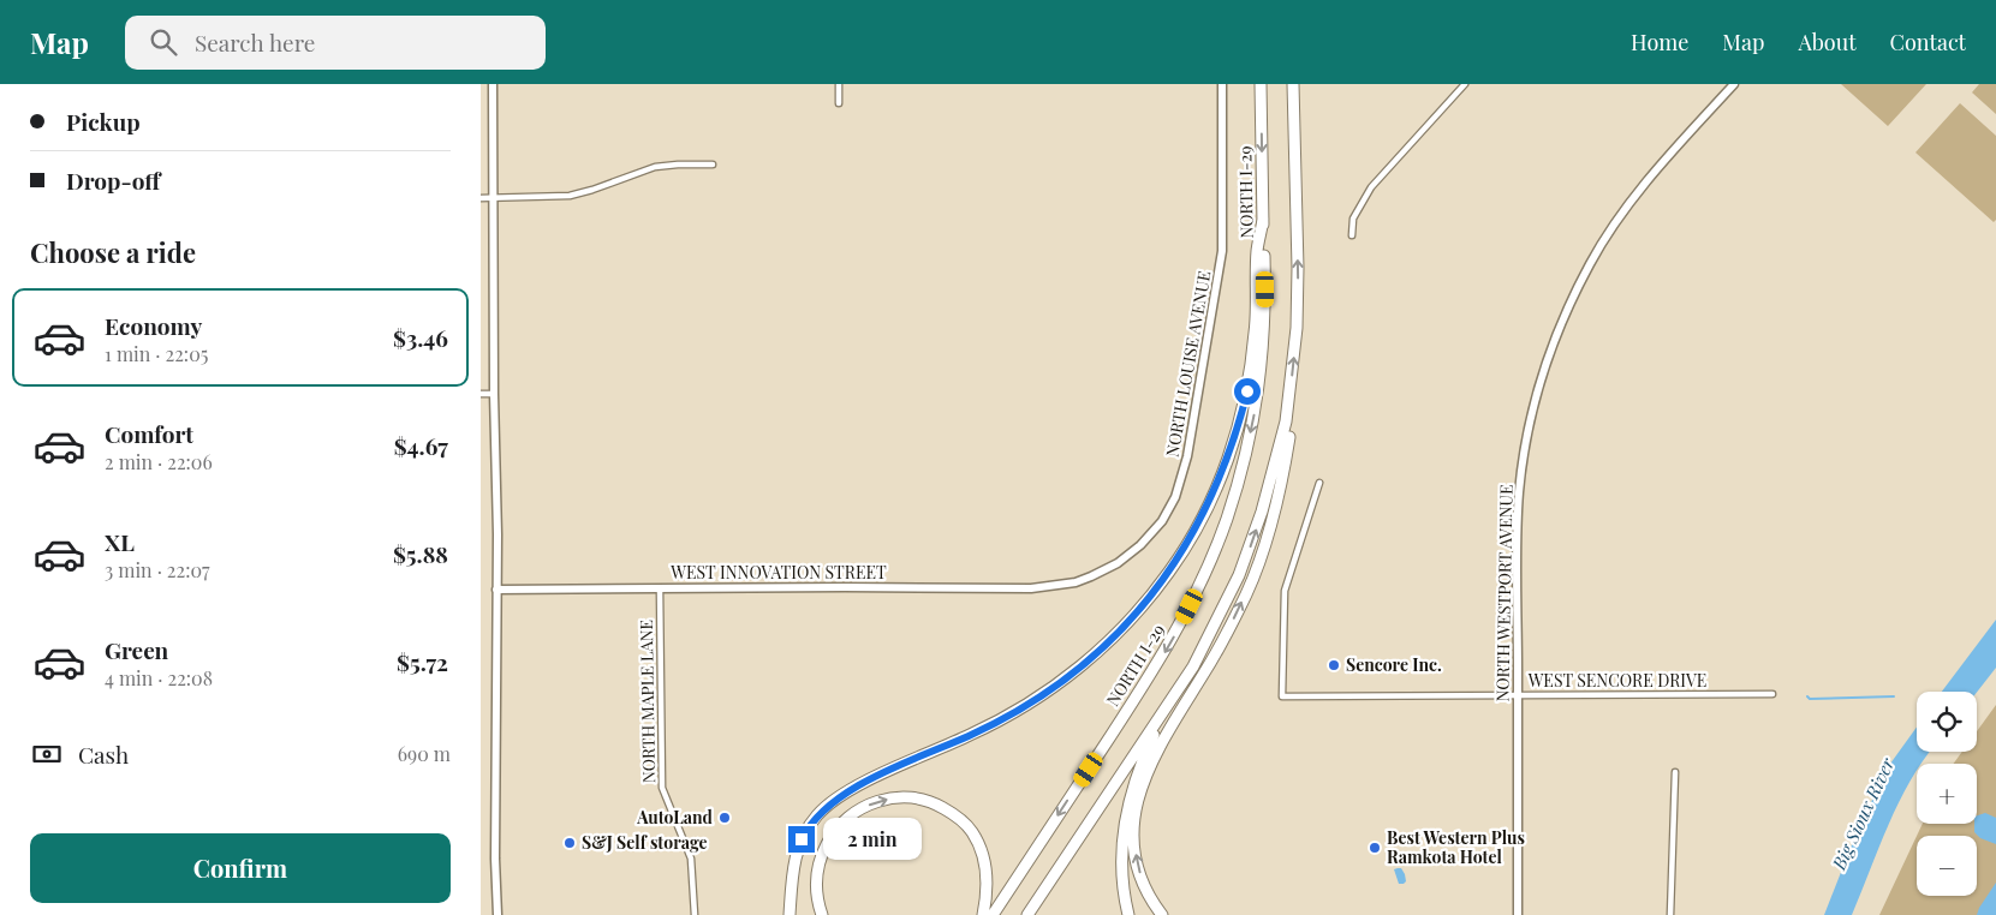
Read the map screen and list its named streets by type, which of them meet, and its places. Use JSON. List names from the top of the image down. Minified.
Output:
{"streets":{"highway":["NORTH I-29"],"street":["NORTH LOUISE AVENUE","WEST INNOVATION STREET","NORTH WESTPORT AVENUE","WEST SENCORE DRIVE","NORTH MAPLE LANE"]},"crossings":[["NORTH LOUISE AVENUE","WEST INNOVATION STREET"],["WEST INNOVATION STREET","NORTH MAPLE LANE"],["NORTH WESTPORT AVENUE","WEST SENCORE DRIVE"]],"water":["Big Sioux River"],"places":["Sencore Inc.","AutoLand","S&J Self storage","Best Western Plus Ramkota Hotel"],"page":{"header":"Map","search":"Search here","nav":["Home","Map","About","Contact"],"banner":["Pickup","Drop-off"],"heading":"Choose a ride","list":[{"name":"Economy","note":"1 min · 22:05","value":"$3.46"},{"name":"Comfort","note":"2 min · 22:06","value":"$4.67"},{"name":"XL","note":"3 min · 22:07","value":"$5.88"},{"name":"Green","note":"4 min · 22:08","value":"$5.72"}],"map_buttons":["+","−"],"pay":["Cash","690 m"],"bubble":"2 min","buttons":"Confirm"}}
